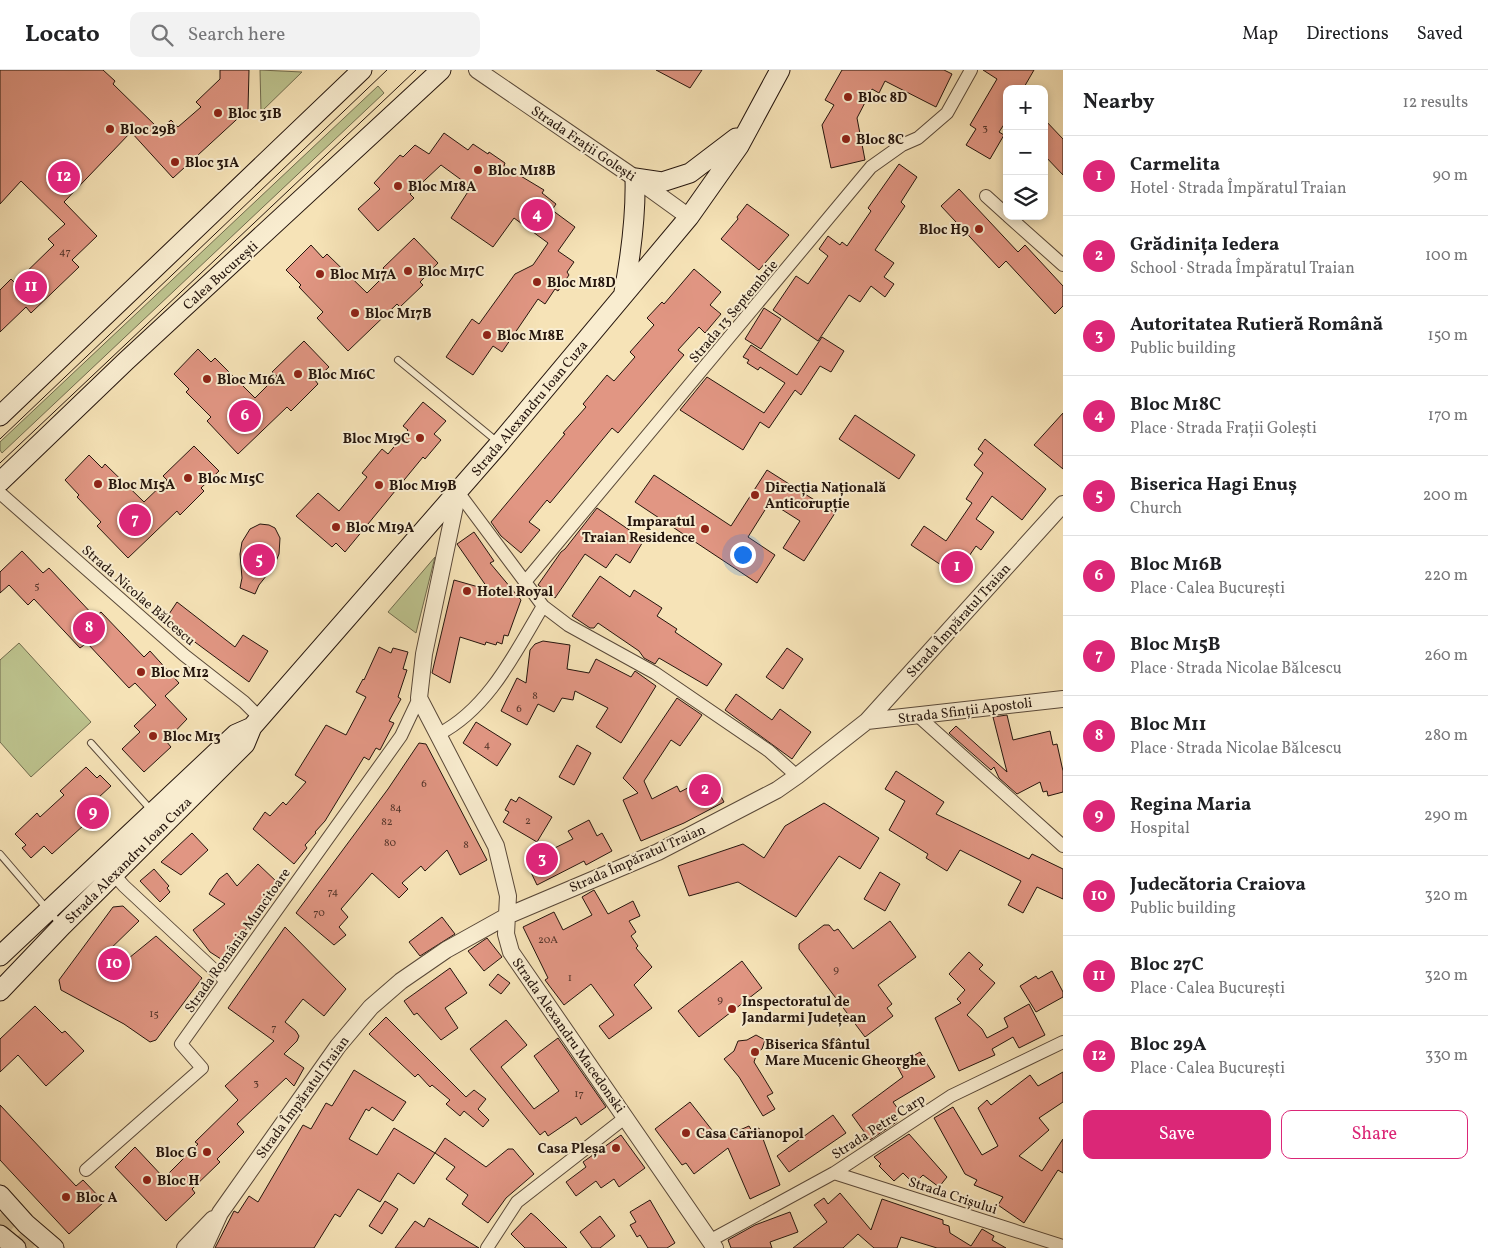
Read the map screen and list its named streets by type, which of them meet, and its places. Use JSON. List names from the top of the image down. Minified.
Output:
{"streets":{"main road":["Calea București","Strada Alexandru Ioan Cuza"],"street":["Strada Frații Golești","Strada 13 Septembrie","Strada Nicolae Bălcescu","Strada Împăratul Traian","Strada Sfinții Apostoli","Strada România Muncitoare","Strada Alexandru Macedonski","Strada Petre Carp","Strada Crișului"]},"crossings":[["Strada Frații Golești","Strada Alexandru Ioan Cuza"],["Strada Alexandru Ioan Cuza","Strada Nicolae Bălcescu"],["Strada Împăratul Traian","Strada Sfinții Apostoli"],["Strada Împăratul Traian","Strada Alexandru Macedonski"],["Strada România Muncitoare","Strada Alexandru Macedonski"],["Strada Alexandru Macedonski","Strada Petre Carp"],["Strada Petre Carp","Strada Crișului"]],"places":["Bloc 8D","Bloc 31B","Bloc 29B","Bloc 8C","Bloc 31A","Bloc M18B","Bloc M18A","Bloc H9","Bloc M17C","Bloc M17A","Bloc M18D","Bloc M17B","Bloc M18E","Bloc M16C","Bloc M16A","Bloc M19C","Bloc M15C","Bloc M15A","Bloc M19B","Direcția Națională Anticorupție","Bloc M19A","Imparatul Traian Residence","Hotel Royal","Bloc M12","Bloc M13","Inspectoratul de Jandarmi Județean","Biserica Sfântul Mare Mucenic Gheorghe","Casa Carianopol","Casa Pleșa","Bloc G","Bloc H","Bloc A"],"house_numbers":["3","47","5","8","6","4","6","84","2","82","80","8","74","70","20A","9","1","9","15","7","3","17"],"page":{"header":"Locato","search":"Search here","nav":["Map","Directions","Saved"],"heading":["Nearby","12 results"],"map_buttons":["+","−"],"list":[{"mark":"1","name":"Carmelita","note":"Hotel · Strada Împăratul Traian","value":"90 m"},{"mark":"2","name":"Grădinița Iedera","note":"School · Strada Împăratul Traian","value":"100 m"},{"mark":"3","name":"Autoritatea Rutieră Română","note":"Public building","value":"150 m"},{"mark":"4","name":"Bloc M18C","note":"Place · Strada Frații Golești","value":"170 m"},{"mark":"5","name":"Biserica Hagi Enuș","note":"Church","value":"200 m"},{"mark":"6","name":"Bloc M16B","note":"Place · Calea București","value":"220 m"},{"mark":"7","name":"Bloc M15B","note":"Place · Strada Nicolae Bălcescu","value":"260 m"},{"mark":"8","name":"Bloc M11","note":"Place · Strada Nicolae Bălcescu","value":"280 m"},{"mark":"9","name":"Regina Maria","note":"Hospital","value":"290 m"},{"mark":"10","name":"Judecătoria Craiova","note":"Public building","value":"320 m"},{"mark":"11","name":"Bloc 27C","note":"Place · Calea București","value":"320 m"},{"mark":"12","name":"Bloc 29A","note":"Place · Calea București","value":"330 m"}],"pins":["12","4","11","6","7","5","1","8","2","9","3","10"],"buttons":["Save","Share"]}}
